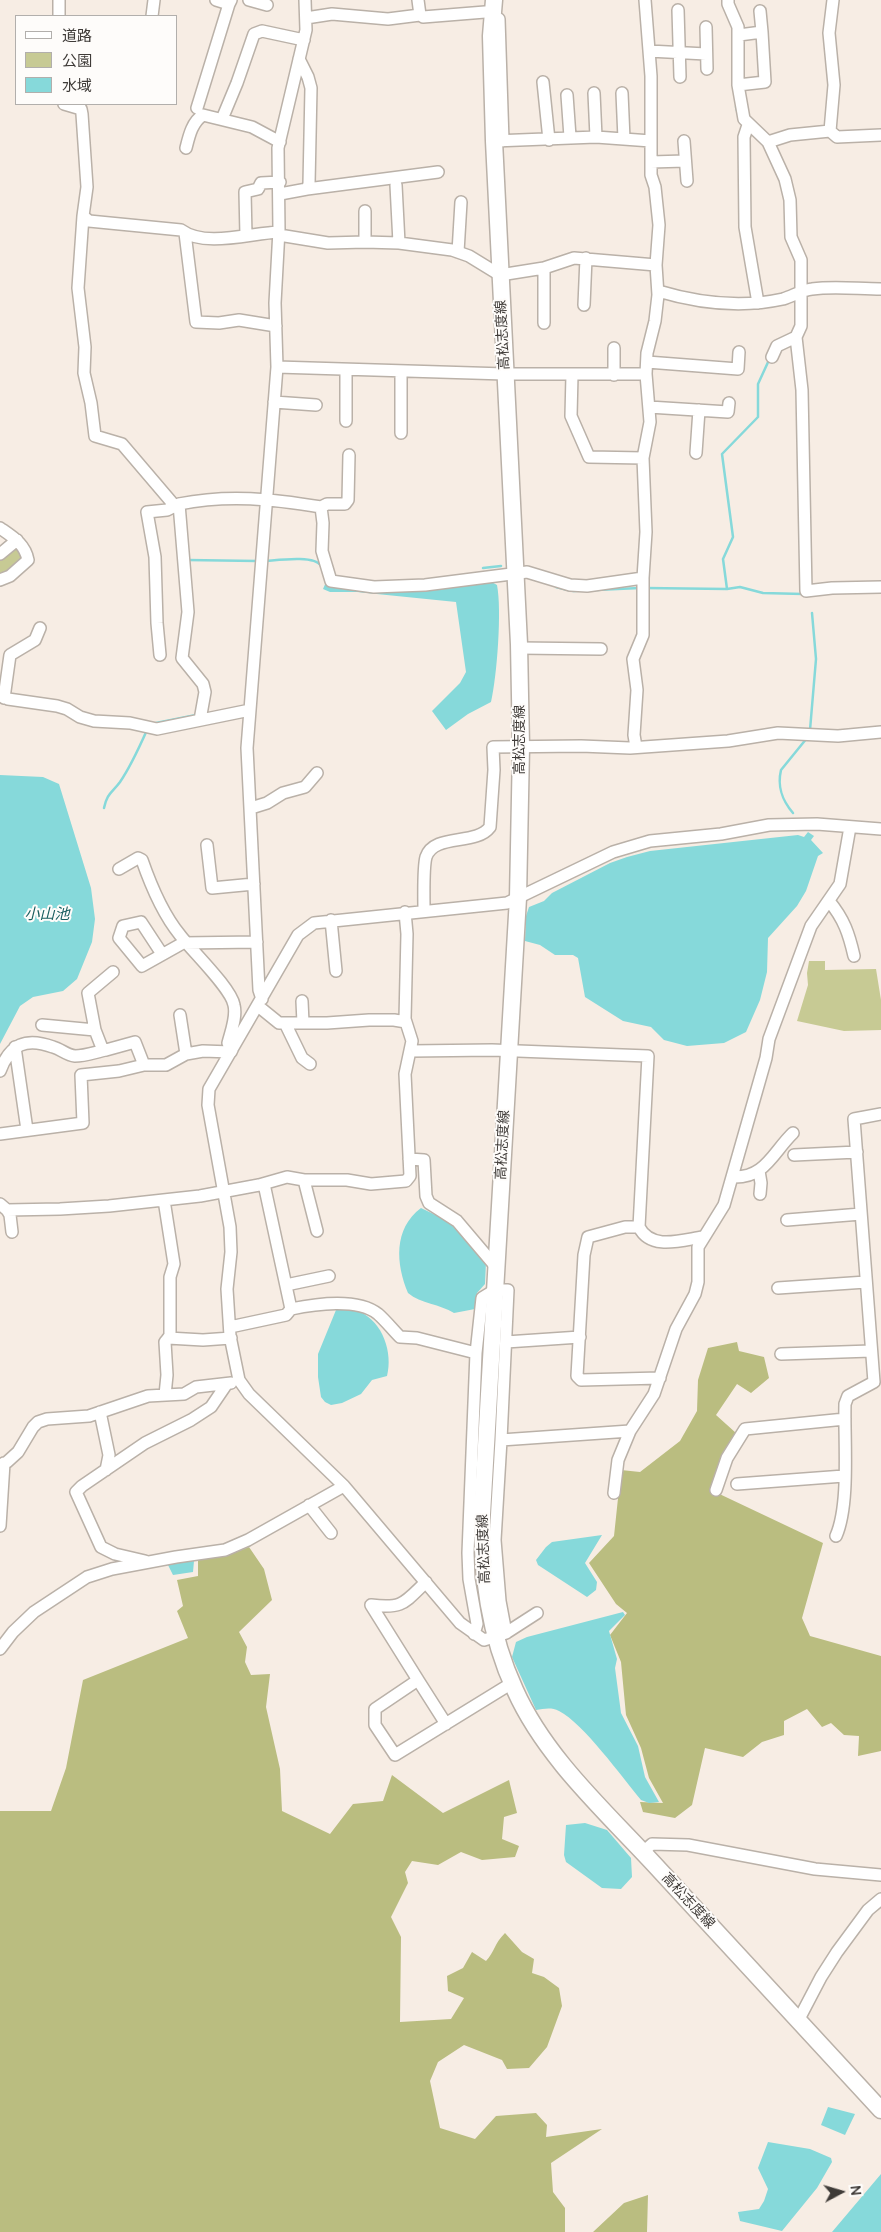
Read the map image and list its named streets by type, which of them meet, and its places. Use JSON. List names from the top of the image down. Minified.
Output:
{"streets":{"main road":["高松志度線"]},"water":["小山池"],"legend":["道路","公園","水域"],"north":"right"}
